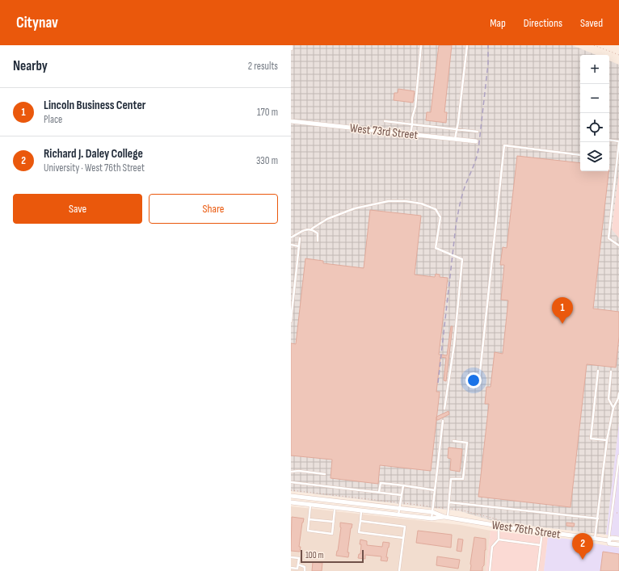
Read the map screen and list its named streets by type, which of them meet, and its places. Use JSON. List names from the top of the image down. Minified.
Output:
{"streets":{"street":["West 73rd Street","West 76th Street"]},"scale_bar":"100 m","page":{"header":"Citynav","nav":["Map","Directions","Saved"],"heading":["Nearby","2 results"],"map_buttons":["+","−"],"list":[{"mark":"1","name":"Lincoln Business Center","note":"Place","value":"170 m"},{"mark":"2","name":"Richard J. Daley College","note":"University · West 76th Street","value":"330 m"}],"buttons":["Save","Share"],"pins":["1","2"],"scale":"100 m"}}
